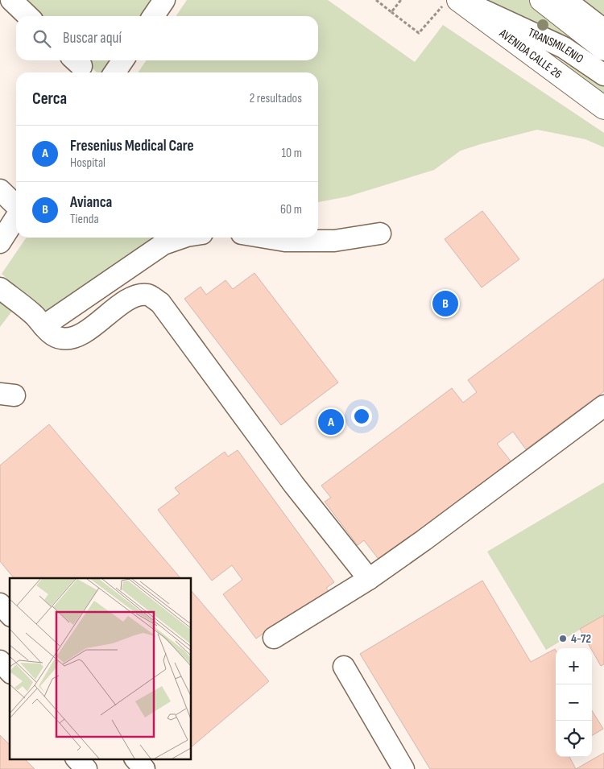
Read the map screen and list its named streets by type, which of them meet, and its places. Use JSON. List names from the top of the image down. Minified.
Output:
{"streets":{"main road":["AVENIDA CALLE 26"],"street":["TRANSMILENIO"]},"crossings":[["TRANSMILENIO","AVENIDA CALLE 26"]],"places":["4-72"],"page":{"search":"Buscar aquí","heading":["Cerca","2 resultados"],"list":[{"mark":"A","name":"Fresenius Medical Care","note":"Hospital","value":"10 m"},{"mark":"B","name":"Avianca","note":"Tienda","value":"60 m"}],"pins":["B","A"],"map_buttons":["+","−"]}}
